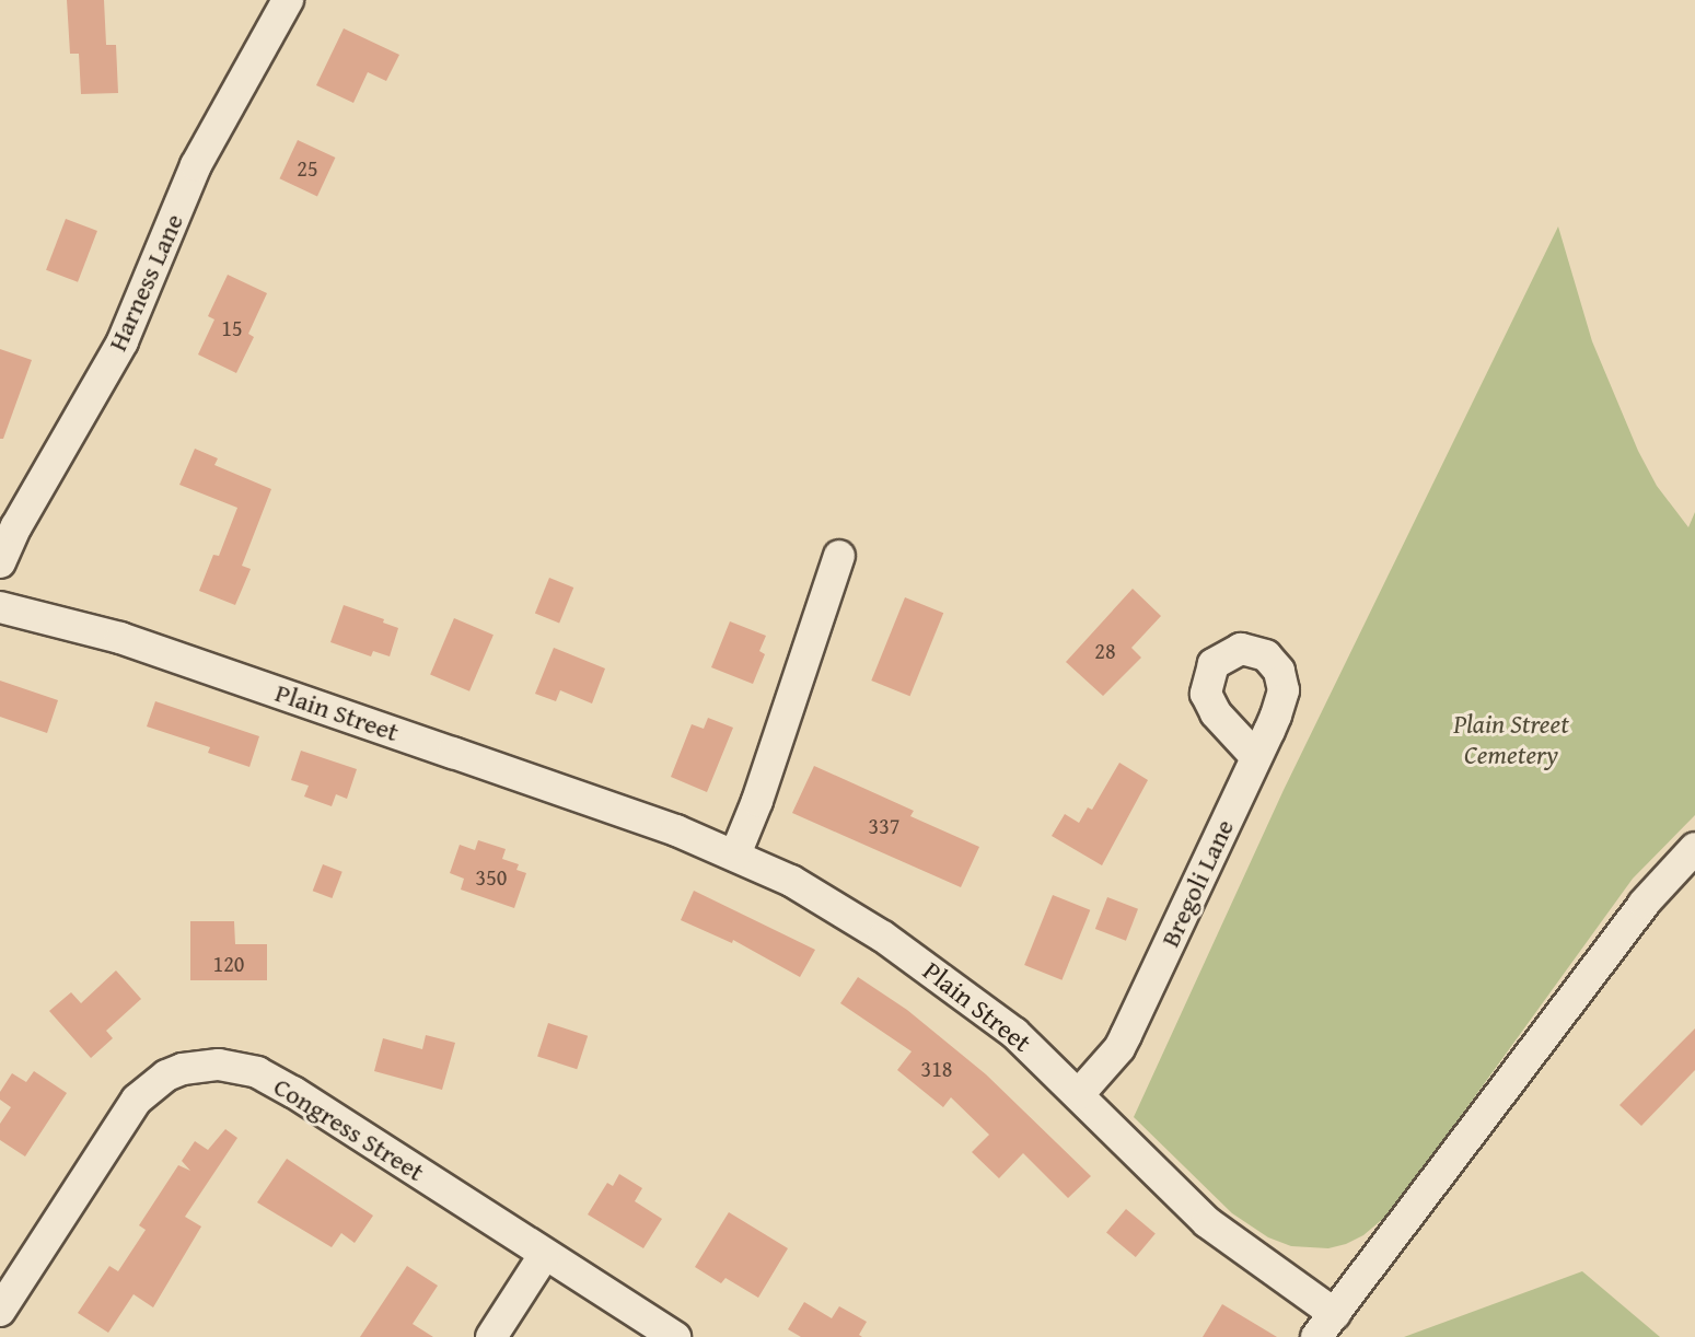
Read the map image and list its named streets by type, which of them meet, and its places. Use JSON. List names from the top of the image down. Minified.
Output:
{"streets":{"street":["Harness Lane","Plain Street","Bregoli Lane","Congress Street"]},"crossings":[["Plain Street","Bregoli Lane"]],"parks":["Plain Street Cemetery"],"house_numbers":["25","15","28","337","350","120","318"]}
